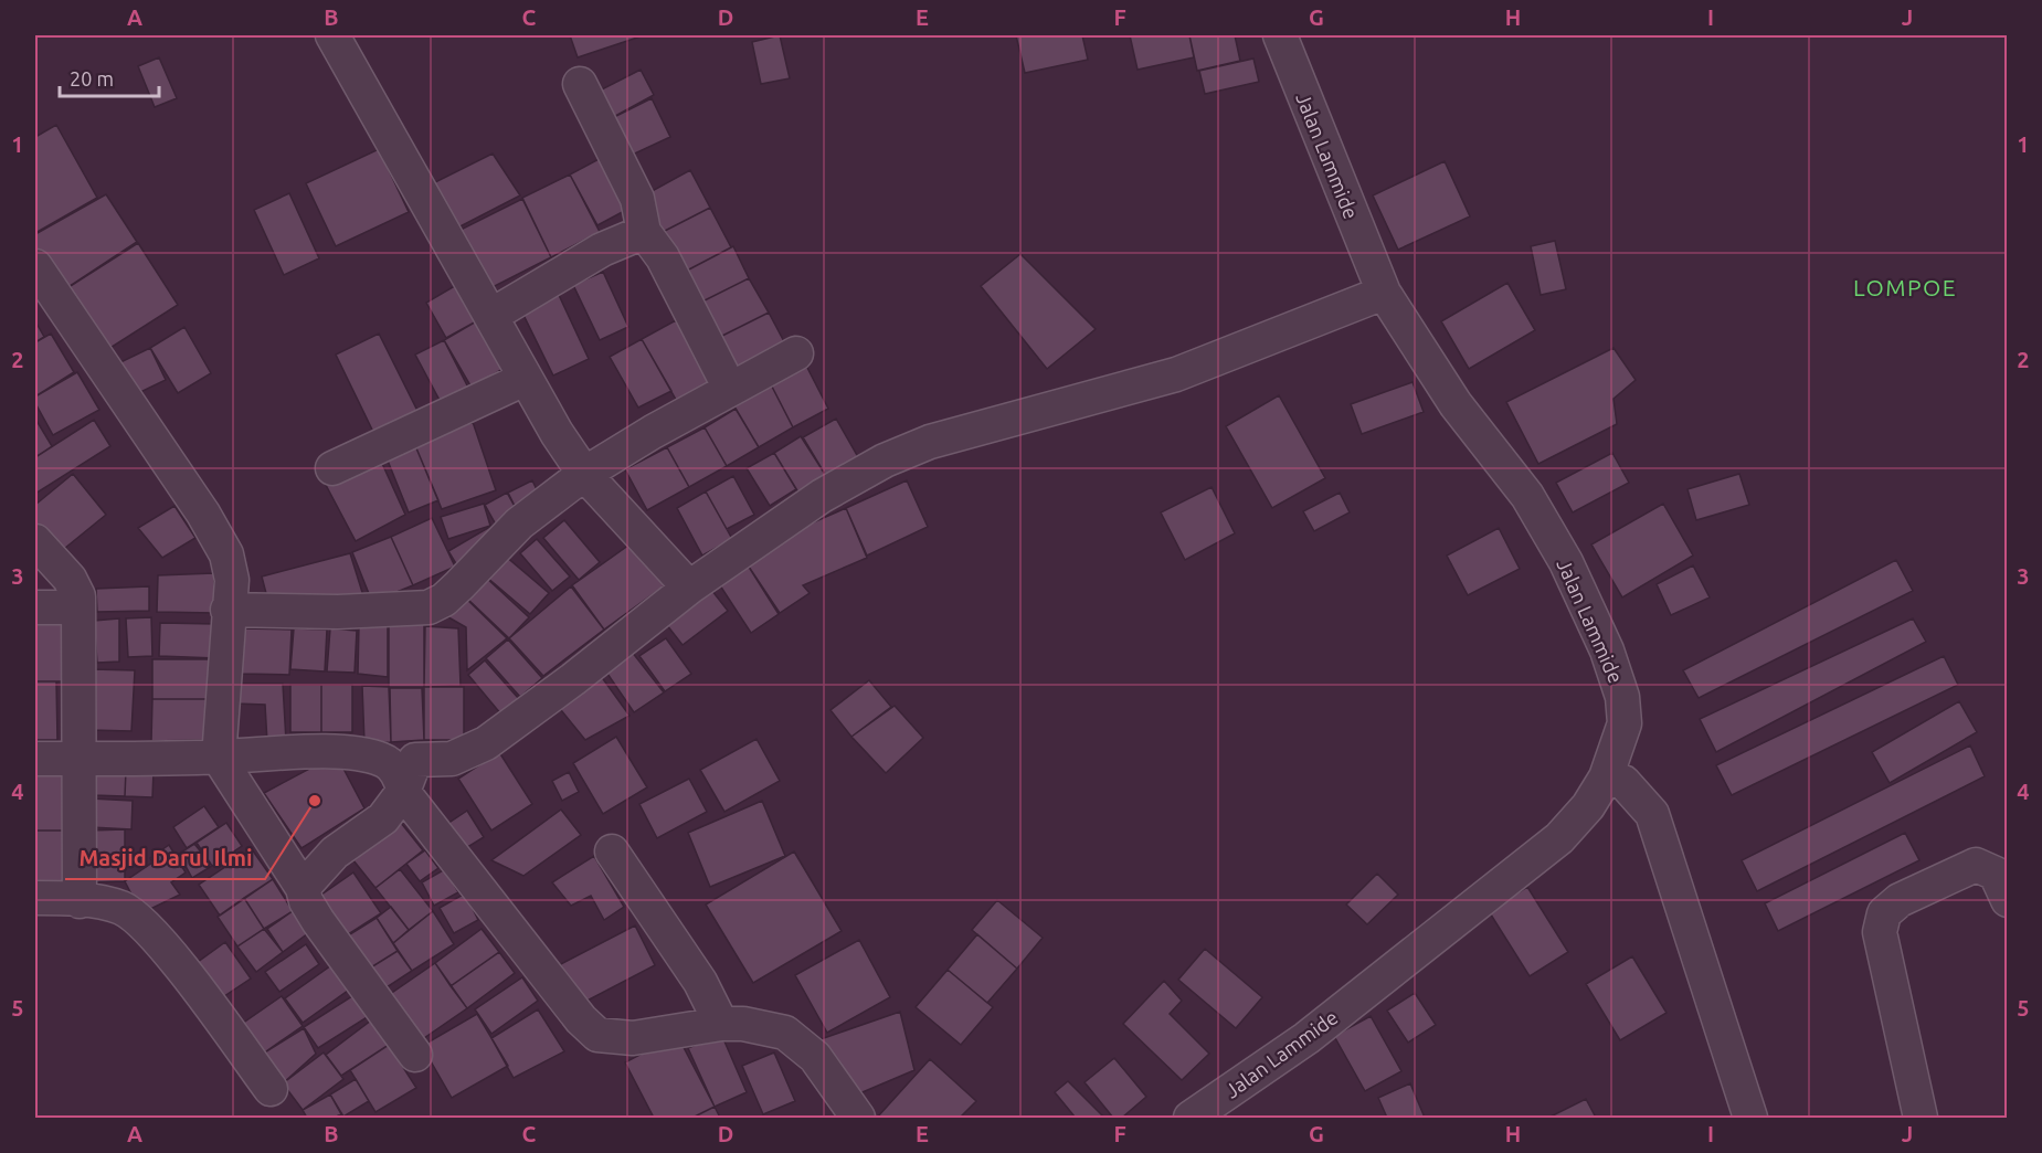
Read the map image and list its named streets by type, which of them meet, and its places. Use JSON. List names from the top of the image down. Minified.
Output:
{"streets":{"street":["Jalan Lammide"]},"districts":["LOMPOE"],"places":["Masjid Darul Ilmi"],"scale_bar":"20 m","grid":{"columns":["A","B","C","D","E","F","G","H","I","J"],"rows":["1","2","3","4","5"]}}
